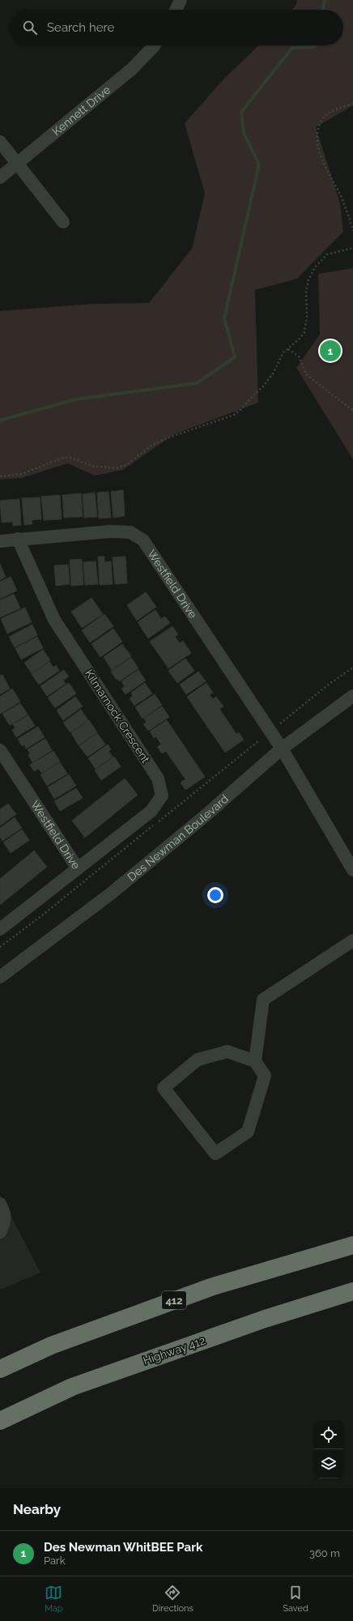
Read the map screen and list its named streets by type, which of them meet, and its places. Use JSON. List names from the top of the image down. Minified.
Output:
{"streets":{"highway":["412","Highway 412"],"street":["Kennett Drive","Westfield Drive","Kilmarnock Crescent","Des Newman Boulevard"]},"crossings":[["Westfield Drive","Kilmarnock Crescent"],["Westfield Drive","Des Newman Boulevard"]],"page":{"search":"Search here","pins":"1","heading":"Nearby","list":[{"mark":"1","name":"Des Newman WhitBEE Park","note":"Park","value":"360 m"}],"nav":["Map","Directions","Saved"]}}
